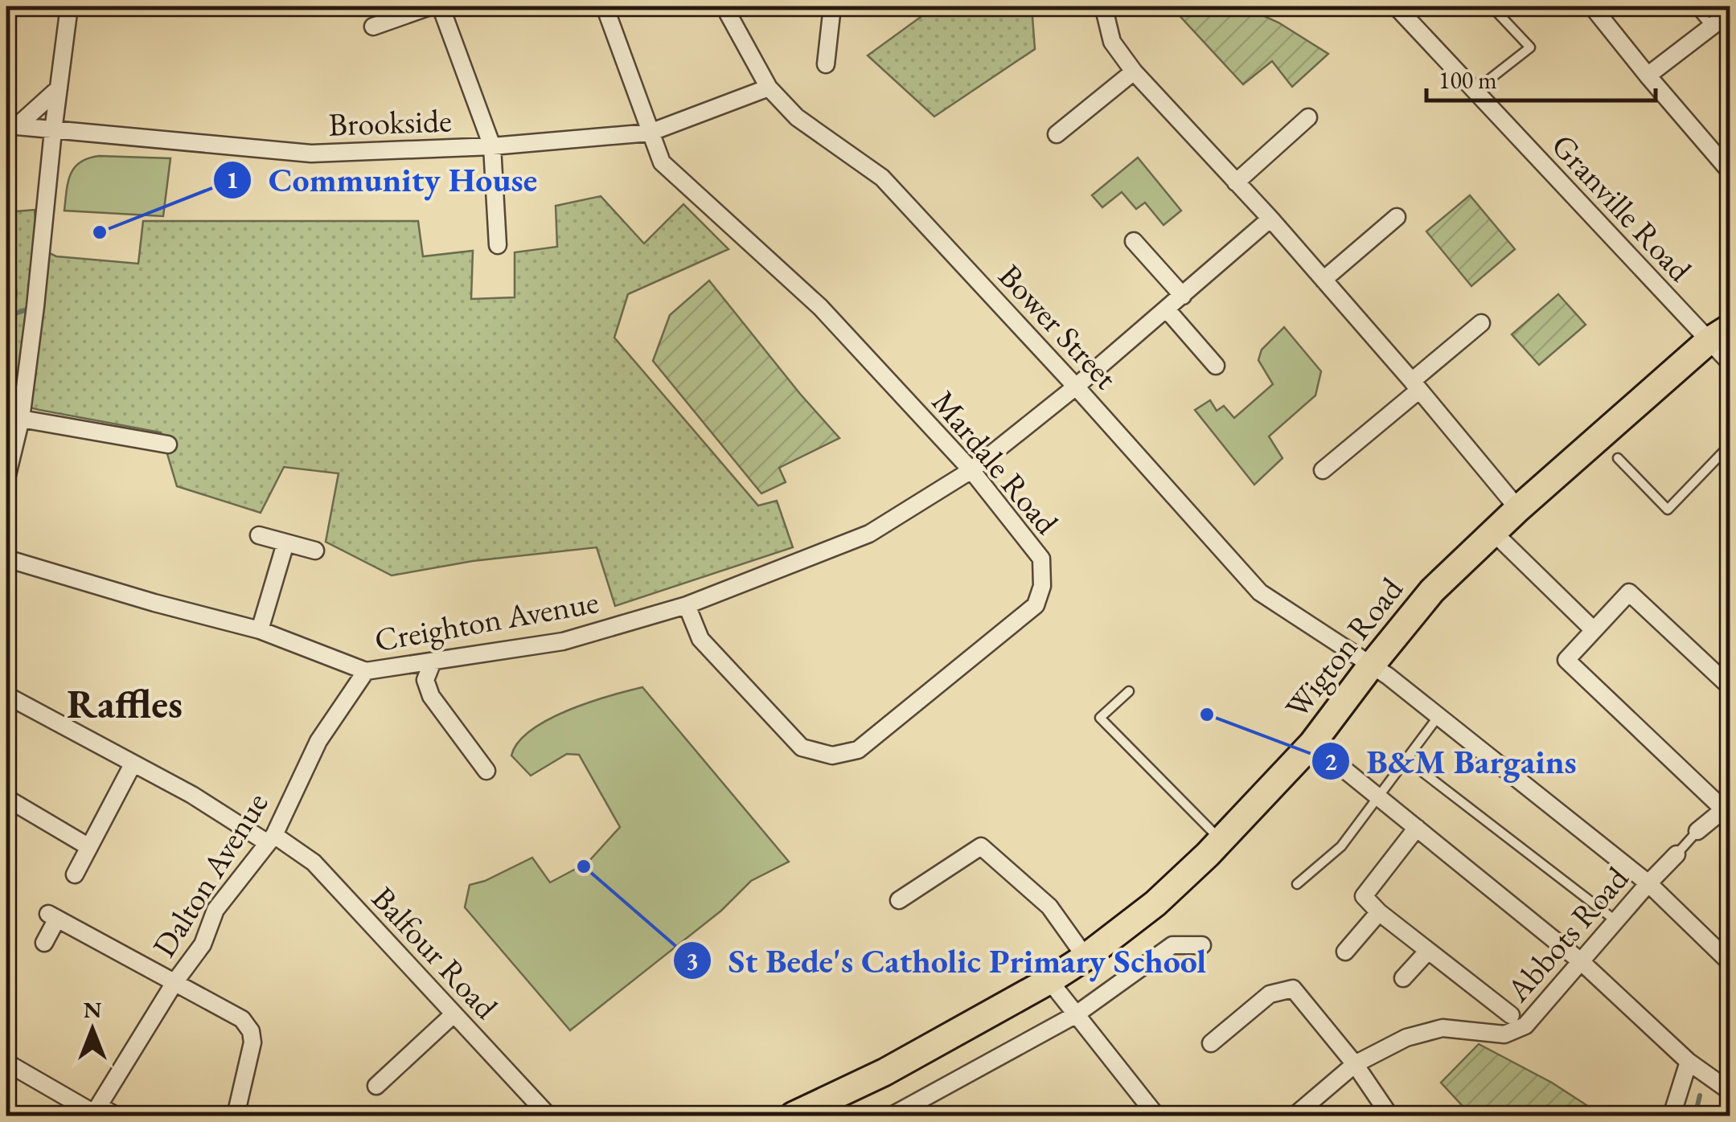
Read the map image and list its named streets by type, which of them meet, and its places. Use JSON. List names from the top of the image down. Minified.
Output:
{"streets":{"main road":["Wigton Road"],"street":["Brookside","Granville Road","Bower Street","Mardale Road","Creighton Avenue","Dalton Avenue","Abbots Road","Balfour Road"]},"crossings":[["Brookside","Bower Street"],["Brookside","Mardale Road"],["Granville Road","Wigton Road"],["Bower Street","Creighton Avenue"],["Bower Street","Wigton Road"],["Bower Street","Abbots Road"],["Mardale Road","Creighton Avenue"],["Creighton Avenue","Dalton Avenue"],["Dalton Avenue","Balfour Road"]],"districts":["Raffles"],"places":["Community House","B&M Bargains","St Bede's Catholic Primary School"],"scale_bar":"100 m","north":"top"}
